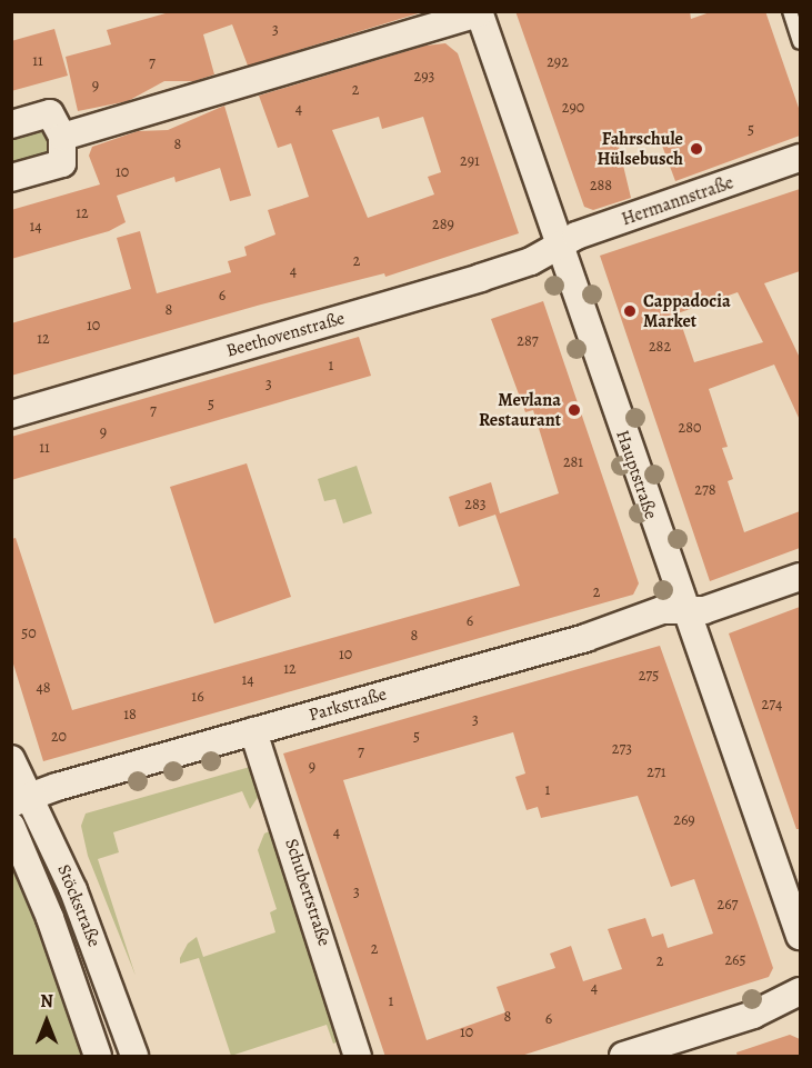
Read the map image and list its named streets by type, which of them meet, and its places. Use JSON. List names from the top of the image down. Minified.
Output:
{"streets":{"street":["Hermannstraße","Beethovenstraße","Hauptstraße","Parkstraße","Schubertstraße","Stöckstraße"]},"crossings":[["Hermannstraße","Beethovenstraße"],["Hermannstraße","Hauptstraße"],["Beethovenstraße","Hauptstraße"],["Hauptstraße","Parkstraße"],["Parkstraße","Schubertstraße"],["Parkstraße","Stöckstraße"]],"places":["Fahrschule Hülsebusch","Cappadocia Market","Mevlana Restaurant"],"house_numbers":["3","11","292","7","293","9","2","290","4","5","8","291","10","288","12","289","14","2","4","6","8","10","12","287","282","1","3","5","7","280","9","11","281","278","283","2","6","50","8","10","12","275","14","48","16","274","18","3","20","5","273","7","9","271","1","269","4","3","267","2","265","2","4","1","8","6","10"],"north":"top"}
